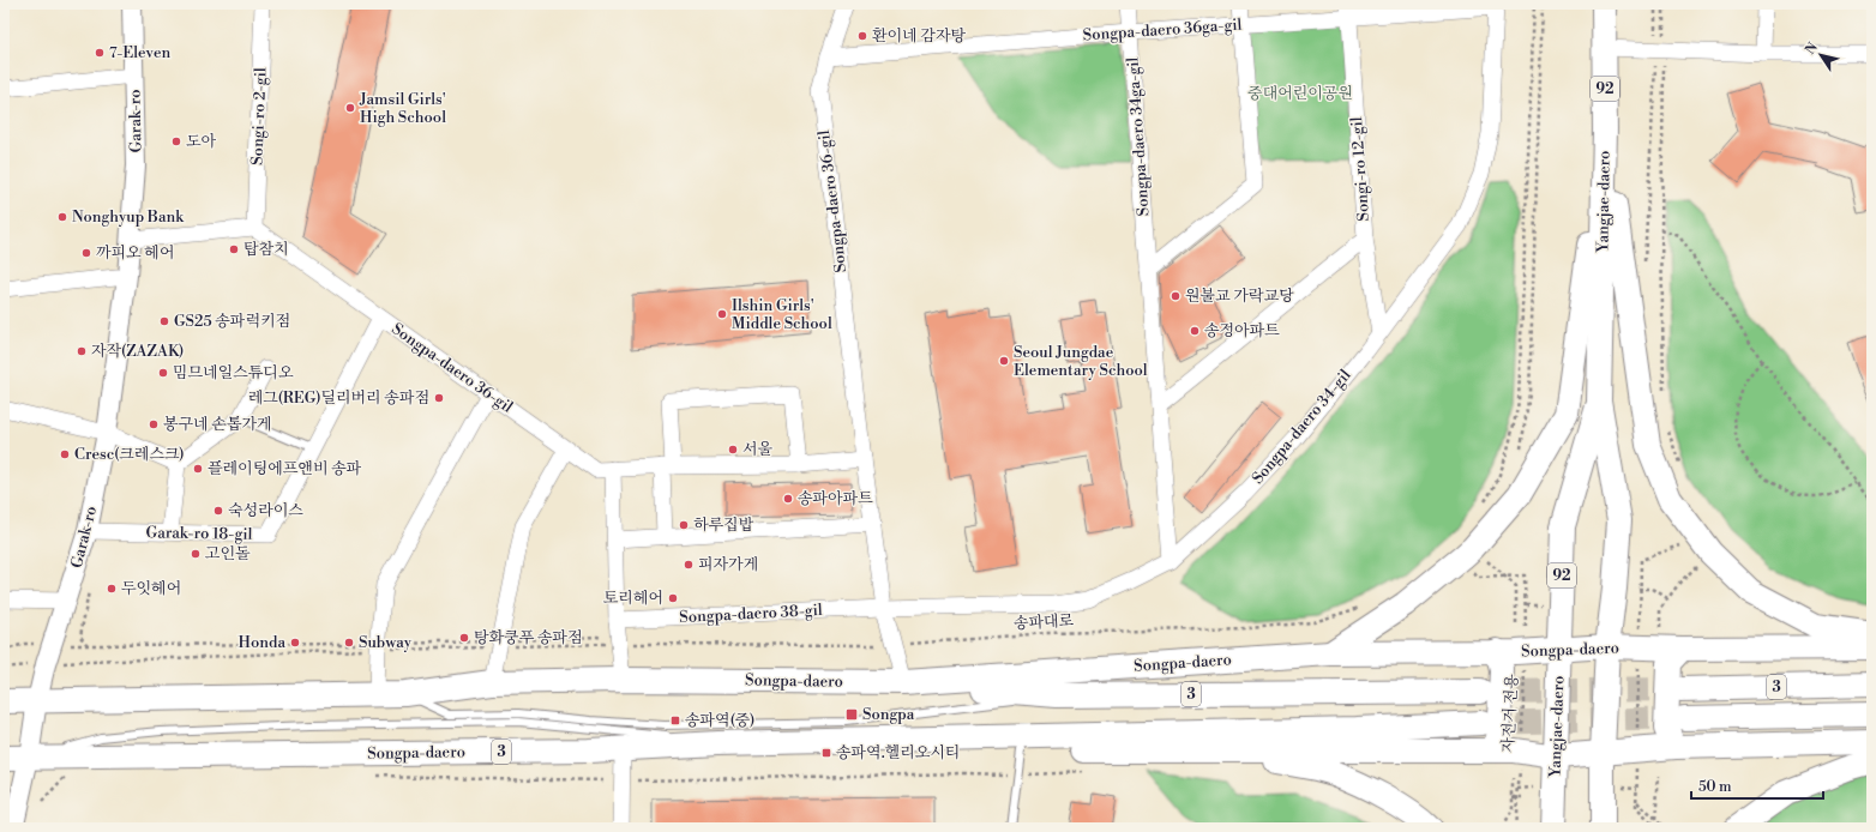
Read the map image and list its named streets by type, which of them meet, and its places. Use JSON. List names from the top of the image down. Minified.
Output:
{"streets":{"main road":["92","Yangjae-daero","Songpa-daero","3"],"street":["Songpa-daero 36ga-gil","Songi-ro 2-gil","Garak-ro","Songpa-daero 34ga-gil","Songi-ro 12-gil","Songpa-daero 36-gil","Songpa-daero 34-gil","Garak-ro 18-gil","Songpa-daero 38-gil"],"path":["송파대로","자전거 전용"]},"crossings":[["Songpa-daero 36ga-gil","Songpa-daero 34ga-gil"],["Songpa-daero 36ga-gil","Songi-ro 12-gil"],["Songpa-daero 36ga-gil","Songpa-daero 36-gil"],["Songpa-daero 36ga-gil","Songpa-daero 34-gil"],["Songi-ro 2-gil","Songpa-daero 36-gil"],["Garak-ro","Garak-ro 18-gil"],["Garak-ro","Songpa-daero"],["Songpa-daero 34ga-gil","Songpa-daero 34-gil"],["Songi-ro 12-gil","Songpa-daero 34-gil"],["Songpa-daero 36-gil","Songpa-daero 34-gil"],["Songpa-daero 36-gil","Garak-ro 18-gil"],["Songpa-daero 36-gil","Songpa-daero 38-gil"],["Songpa-daero 36-gil","송파대로"],["Songpa-daero 36-gil","Songpa-daero"],["Songpa-daero 36-gil","3"],["Yangjae-daero","Songpa-daero"],["Songpa-daero 34-gil","Songpa-daero 38-gil"],["Songpa-daero","3"],["Songpa-daero","자전거 전용"]],"parks":["중대어린이공원"],"places":{"other":["환이네 감자탕","7-Eleven","Jamsil Girls' High School","도아","Nonghyup Bank","탑참치","까피오 헤어","원불교 가락교당","Ilshin Girls' Middle School","GS25 송파럭키점","송정아파트","자작(ZAZAK)","Seoul Jungdae Elementary School","밈므네일스튜디오","레그(REG)딜리버리 송파점","봉구네 손톱가게","서울","Cresc(크레스크)","플레이팅에프앤비 송파","송파아파트","숙성라이스","하루집밥","고인돌","피자가게","두잇헤어","토리헤어","탕화쿵푸 송파점","Honda","Subway"],"transit":["Songpa","송파역(중)","송파역.헬리오시티"]},"scale_bar":"50 m","north":"top left"}
